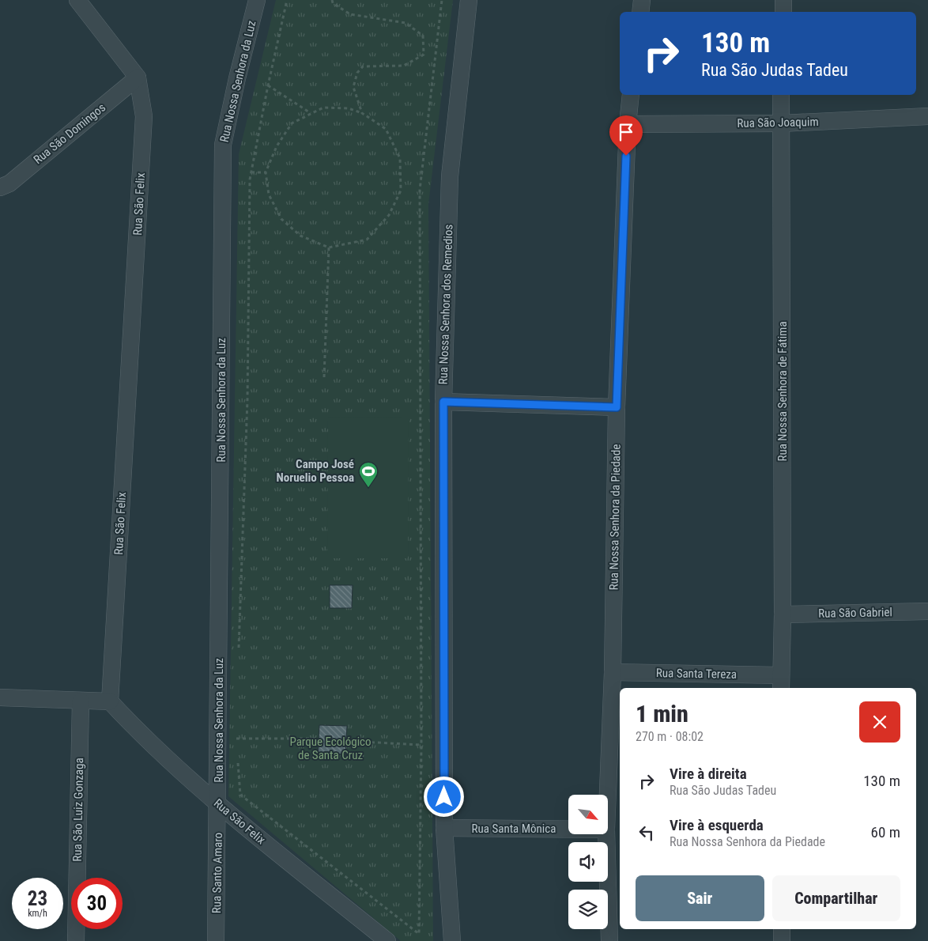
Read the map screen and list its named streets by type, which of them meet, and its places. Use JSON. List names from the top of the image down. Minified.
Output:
{"streets":{"street":["Rua Nossa Senhora da Luz","Rua São Joaquim","Rua São Domingos","Rua São Felix","Rua Nossa Senhora dos Remedios","Rua Nossa Senhora de Fátima","Rua Nossa Senhora da Piedade","Rua São Gabriel","Rua Santa Tereza","Rua São Luiz Gonzaga","Rua Santa Mônica","Rua Santo Amaro"]},"crossings":[["Rua Nossa Senhora da Luz","Rua São Felix"],["Rua Nossa Senhora da Luz","Rua Santo Amaro"],["Rua São Joaquim","Rua Nossa Senhora de Fátima"],["Rua São Joaquim","Rua Nossa Senhora da Piedade"],["Rua São Domingos","Rua São Felix"],["Rua São Felix","Rua Santo Amaro"],["Rua Nossa Senhora dos Remedios","Rua Santa Mônica"],["Rua Nossa Senhora de Fátima","Rua São Gabriel"],["Rua Nossa Senhora de Fátima","Rua Santa Tereza"],["Rua Nossa Senhora da Piedade","Rua Santa Tereza"]],"parks":["Parque Ecológico de Santa Cruz"],"places":{"sports":["Campo José Noruelio Pessoa"]},"north":"bottom right","page":{"turn":["130 m","Rua São Judas Tadeu"],"heading":["1 min","270 m · 08:02"],"list":[{"name":"Vire à direita","note":"Rua São Judas Tadeu","value":"130 m"},{"name":"Vire à esquerda","note":"Rua Nossa Senhora da Piedade","value":"60 m"}],"buttons":["Sair","Compartilhar"],"speed":"23 km/h","limit":"30"}}
